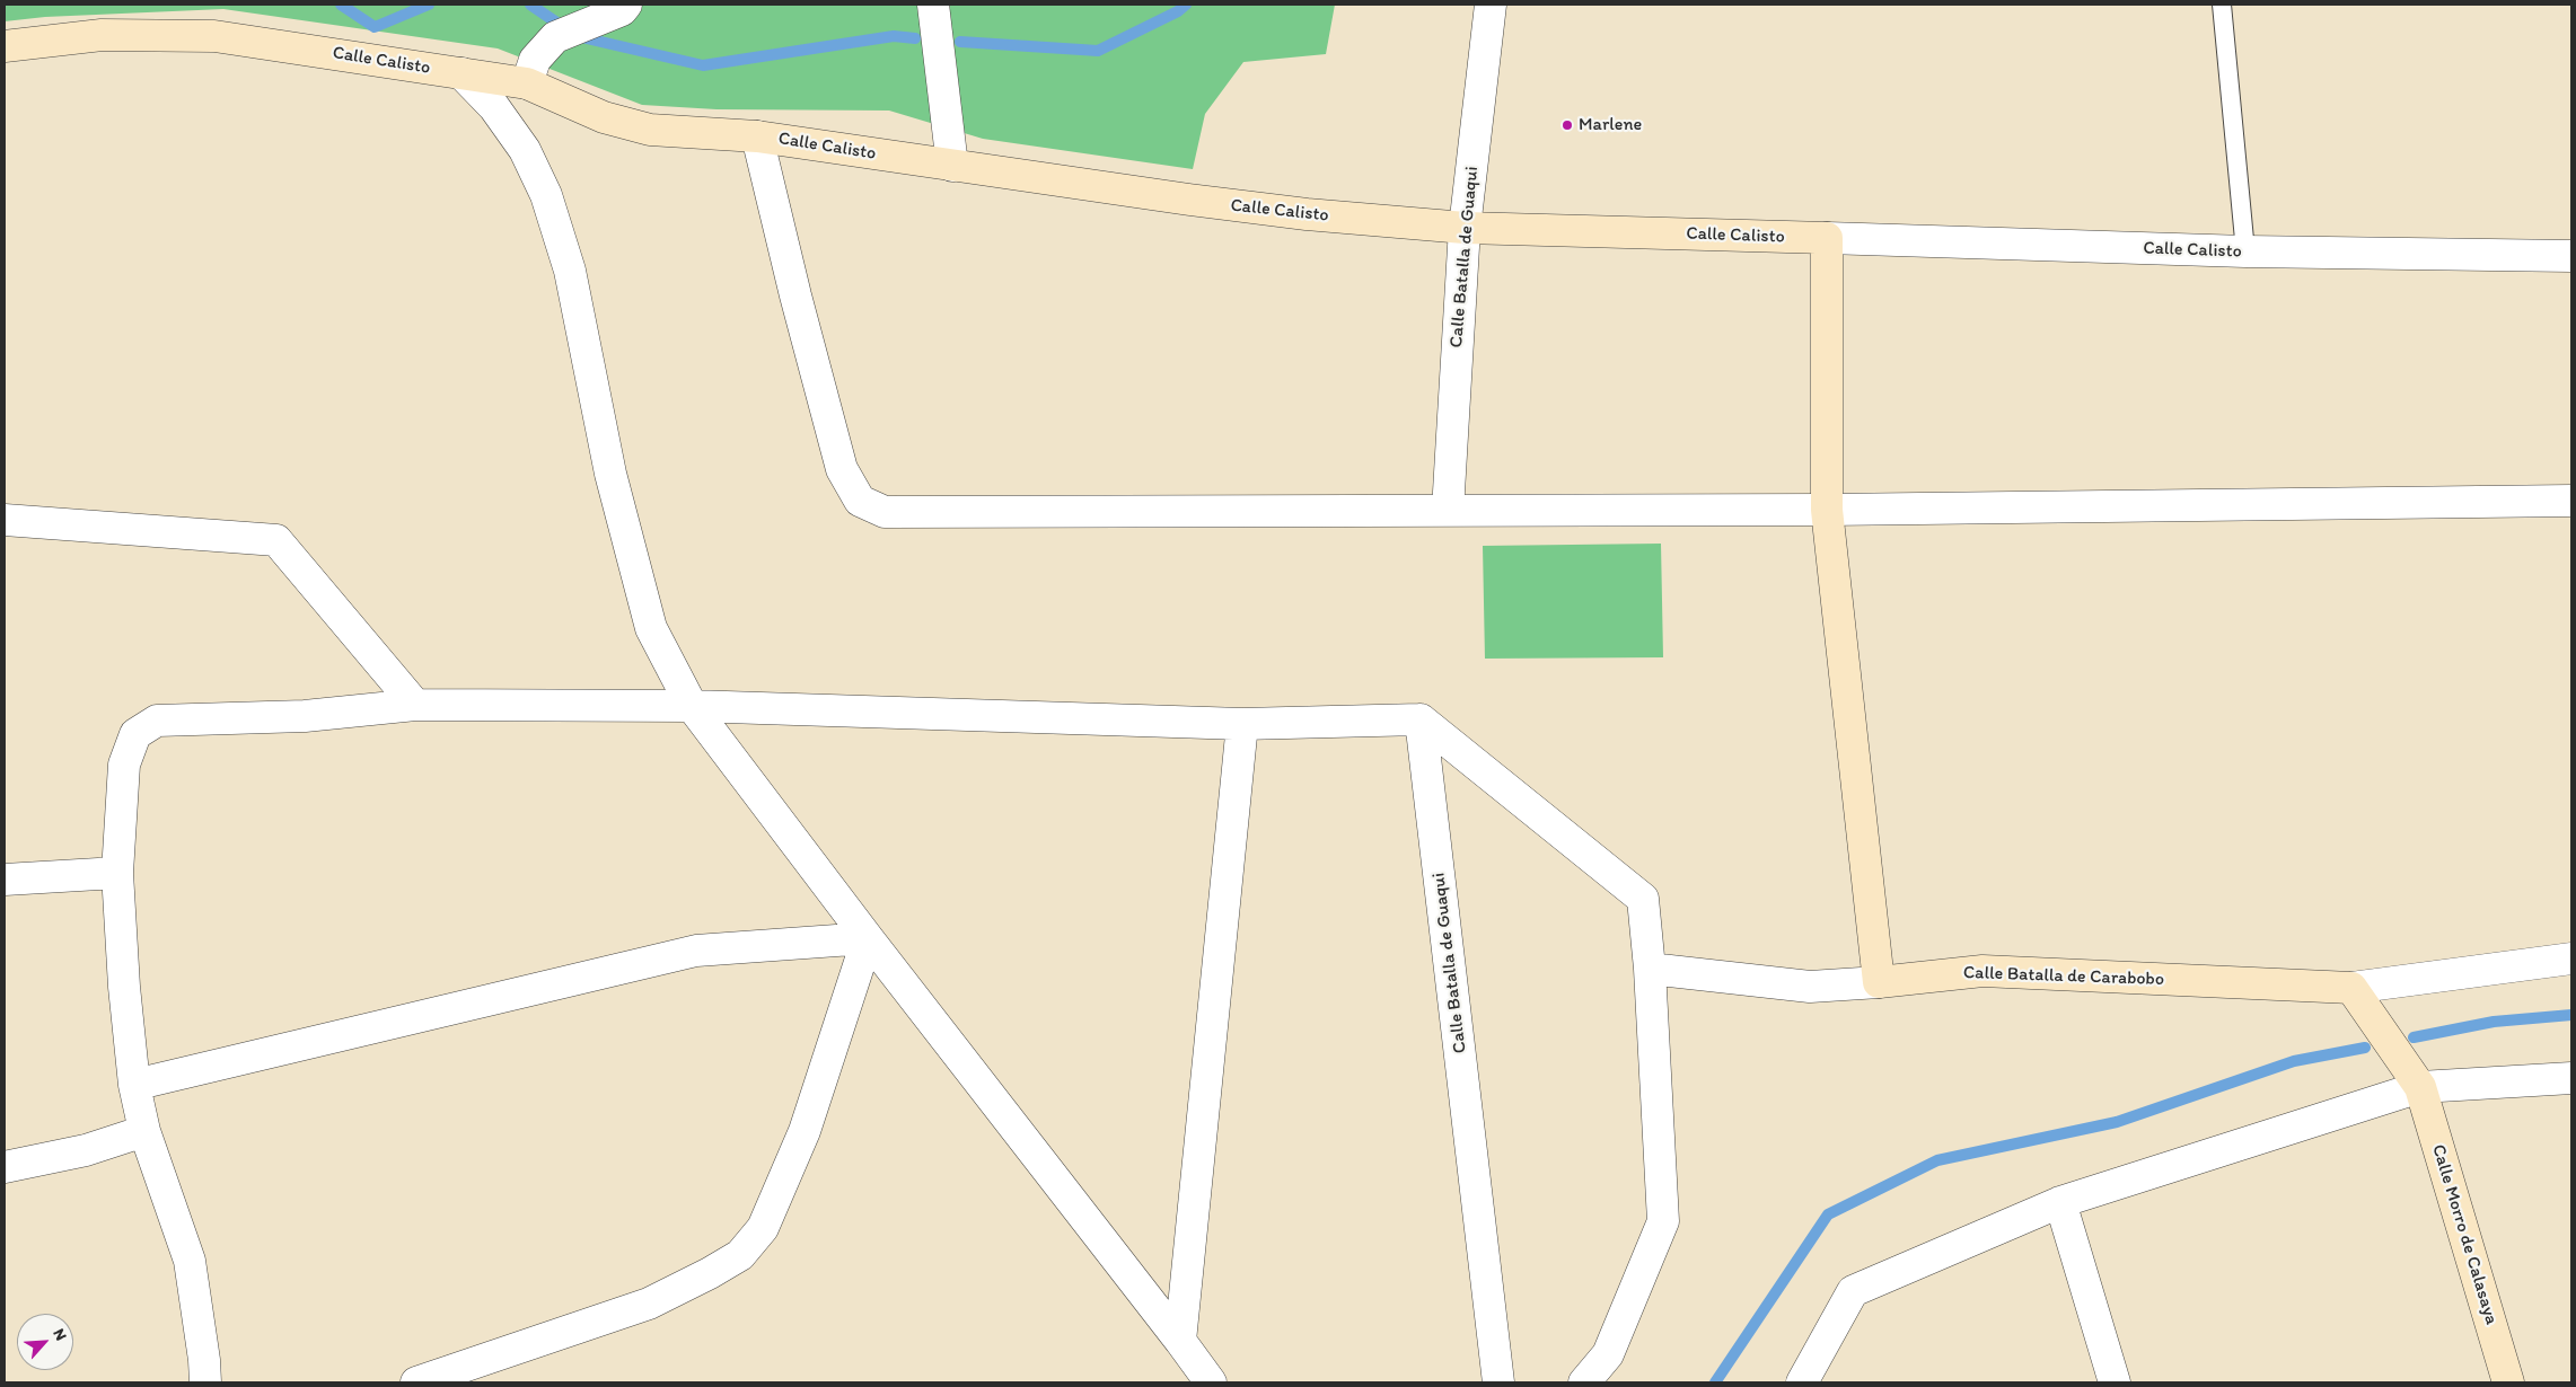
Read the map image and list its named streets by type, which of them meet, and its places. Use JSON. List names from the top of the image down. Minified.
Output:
{"streets":{"street":["Calle Calisto","Calle Batalla de Guaqui","Calle Batalla de Carabobo","Calle Morro de Calasaya"]},"crossings":[["Calle Calisto","Calle Batalla de Guaqui"],["Calle Batalla de Carabobo","Calle Morro de Calasaya"]],"places":["Marlene"],"north":"top right"}
